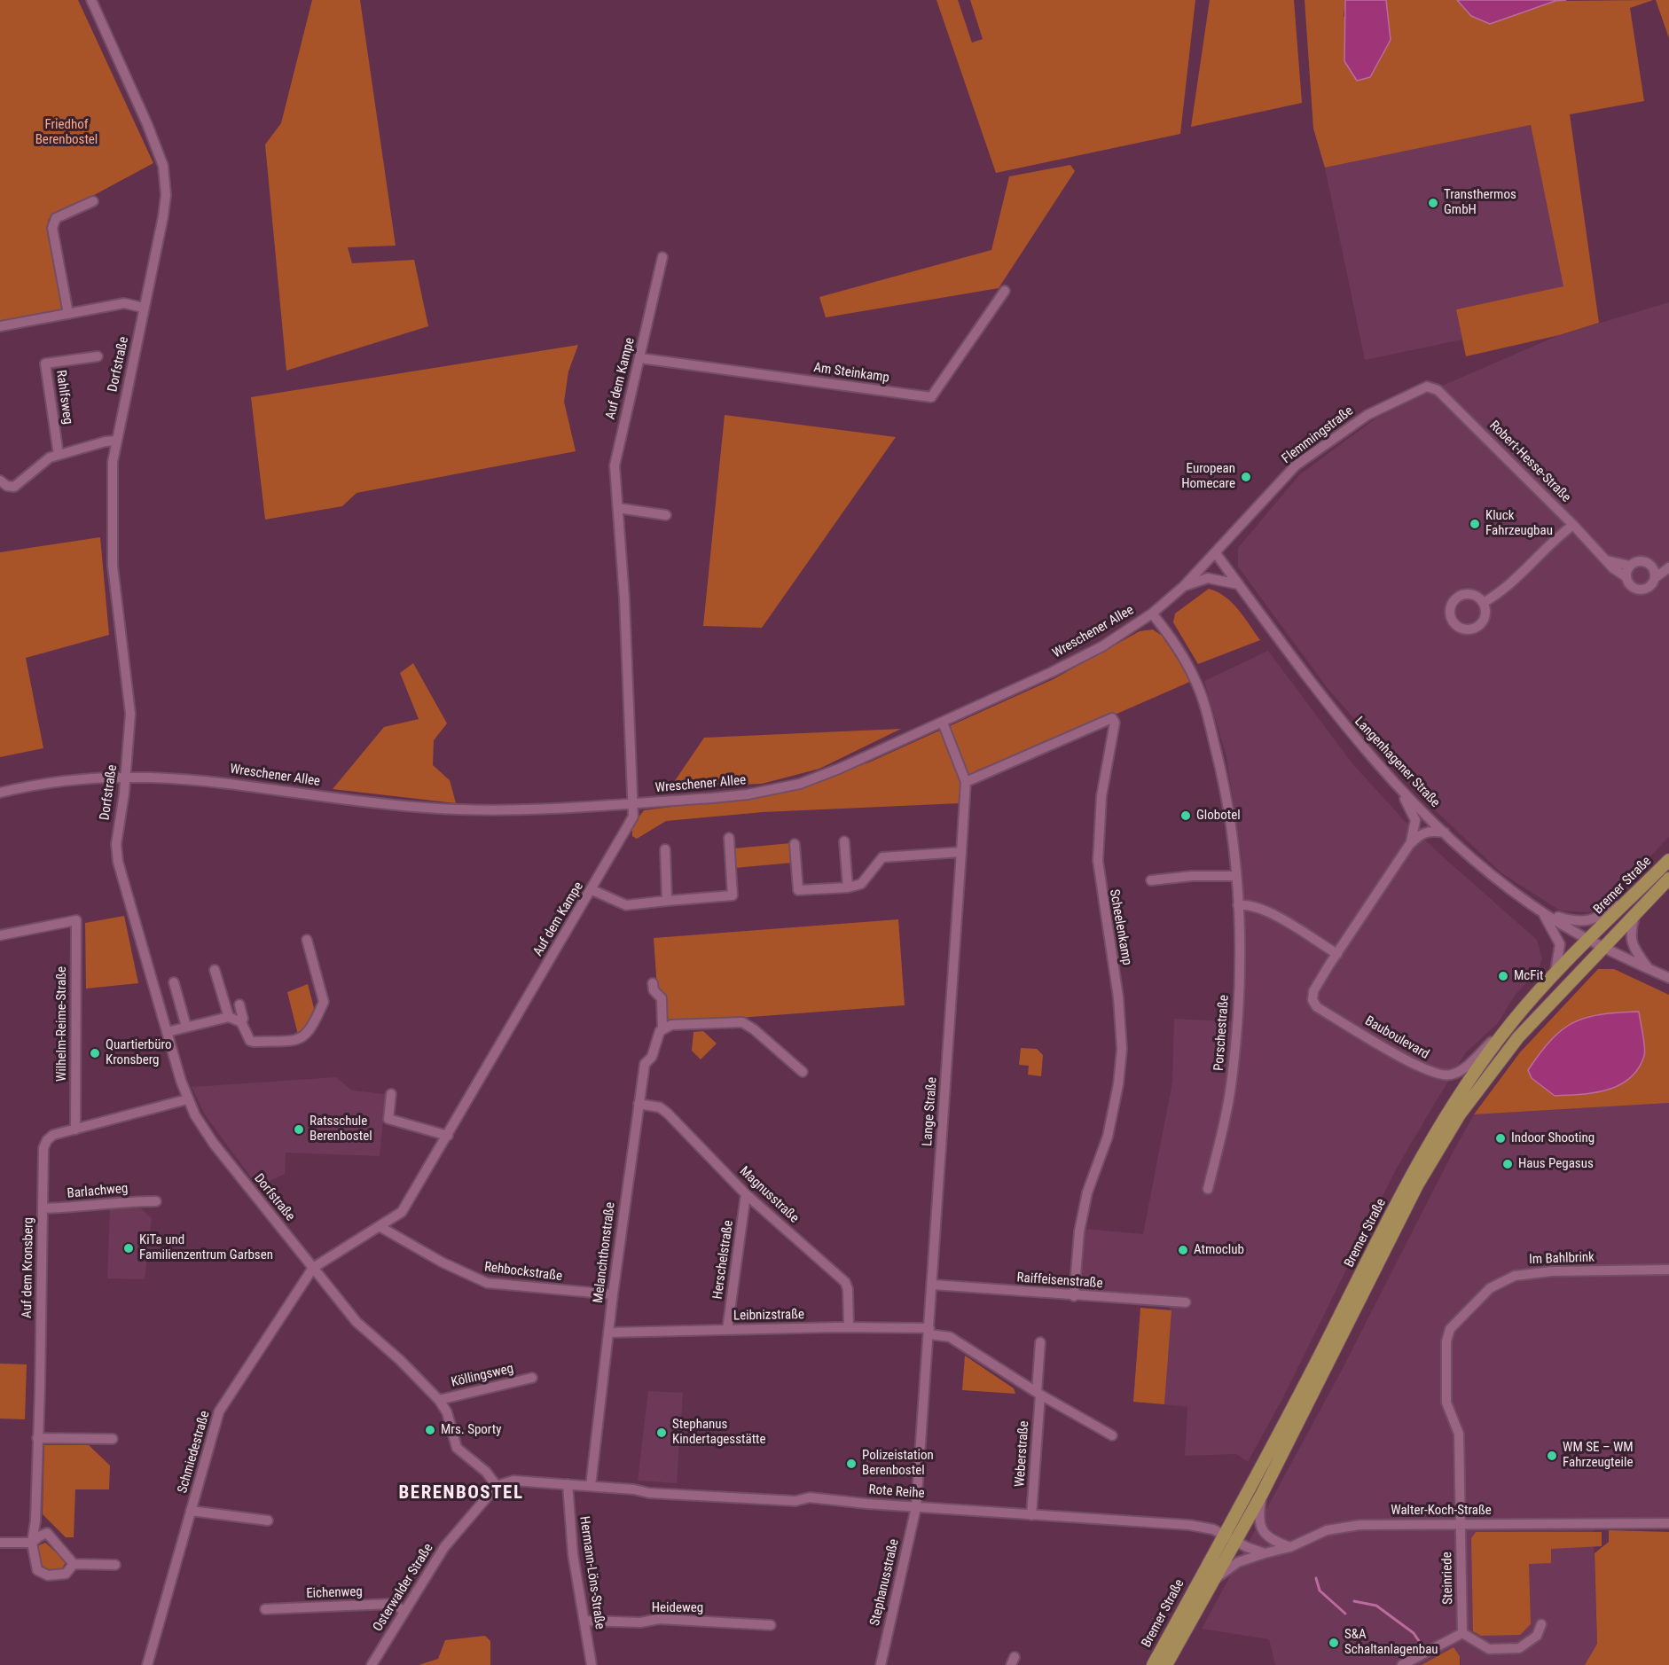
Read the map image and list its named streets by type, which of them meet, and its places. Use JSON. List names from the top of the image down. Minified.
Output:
{"streets":{"main road":["Bremer Straße"],"street":["Dorfstraße","Am Steinkamp","Auf dem Kampe","Rahlfsweg","Flemmingstraße","Robert-Hesse-Straße","Wreschener Allee","Langenhagener Straße","Scheelenkamp","Wilhelm-Reime-Straße","Porschestraße","Bauboulevard","Lange Straße","Barlachweg","Magnusstraße","Melanchthonstraße","Im Bahlbrink","Herschelstraße","Auf dem Kronsberg","Rehbockstraße","Raiffeisenstraße","Leibnizstraße","Köllingsweg","Schmiedestraße","Weberstraße","Rote Reihe","Walter-Koch-Straße","Hermann-Löns-Straße","Steinriede","Stephanusstraße","Osterwalder Straße","Eichenweg","Heideweg"]},"crossings":[["Dorfstraße","Auf dem Kampe"],["Dorfstraße","Wreschener Allee"],["Dorfstraße","Auf dem Kronsberg"],["Dorfstraße","Köllingsweg"],["Dorfstraße","Schmiedestraße"],["Dorfstraße","Osterwalder Straße"],["Am Steinkamp","Auf dem Kampe"],["Auf dem Kampe","Wreschener Allee"],["Auf dem Kampe","Rehbockstraße"],["Auf dem Kampe","Schmiedestraße"],["Flemmingstraße","Robert-Hesse-Straße"],["Flemmingstraße","Wreschener Allee"],["Flemmingstraße","Langenhagener Straße"],["Wreschener Allee","Langenhagener Straße"],["Wreschener Allee","Porschestraße"],["Wreschener Allee","Lange Straße"],["Langenhagener Straße","Bremer Straße"],["Langenhagener Straße","Bauboulevard"],["Bremer Straße","Bauboulevard"],["Bremer Straße","Rote Reihe"],["Bremer Straße","Walter-Koch-Straße"],["Scheelenkamp","Lange Straße"],["Scheelenkamp","Raiffeisenstraße"],["Wilhelm-Reime-Straße","Auf dem Kronsberg"],["Lange Straße","Raiffeisenstraße"],["Lange Straße","Leibnizstraße"],["Lange Straße","Rote Reihe"],["Lange Straße","Stephanusstraße"],["Barlachweg","Auf dem Kronsberg"],["Magnusstraße","Melanchthonstraße"],["Magnusstraße","Herschelstraße"],["Magnusstraße","Leibnizstraße"],["Melanchthonstraße","Rehbockstraße"],["Melanchthonstraße","Leibnizstraße"],["Melanchthonstraße","Rote Reihe"],["Im Bahlbrink","Walter-Koch-Straße"],["Im Bahlbrink","Steinriede"],["Herschelstraße","Leibnizstraße"],["Leibnizstraße","Weberstraße"],["Weberstraße","Rote Reihe"],["Rote Reihe","Hermann-Löns-Straße"],["Rote Reihe","Stephanusstraße"],["Walter-Koch-Straße","Steinriede"],["Hermann-Löns-Straße","Heideweg"],["Osterwalder Straße","Eichenweg"]],"districts":["BERENBOSTEL"],"parks":["Friedhof Berenbostel"],"places":["Transthermos GmbH","European Homecare","Kluck Fahrzeugbau","Globotel","McFit","Quartierbüro Kronsberg","Ratsschule Berenbostel","Indoor Shooting","Haus Pegasus","KiTa und Familienzentrum Garbsen","Atmoclub","Mrs. Sporty","Stephanus Kindertagesstätte","WM SE – WM Fahrzeugteile","Polizeistation Berenbostel","S&A Schaltanlagenbau"]}
